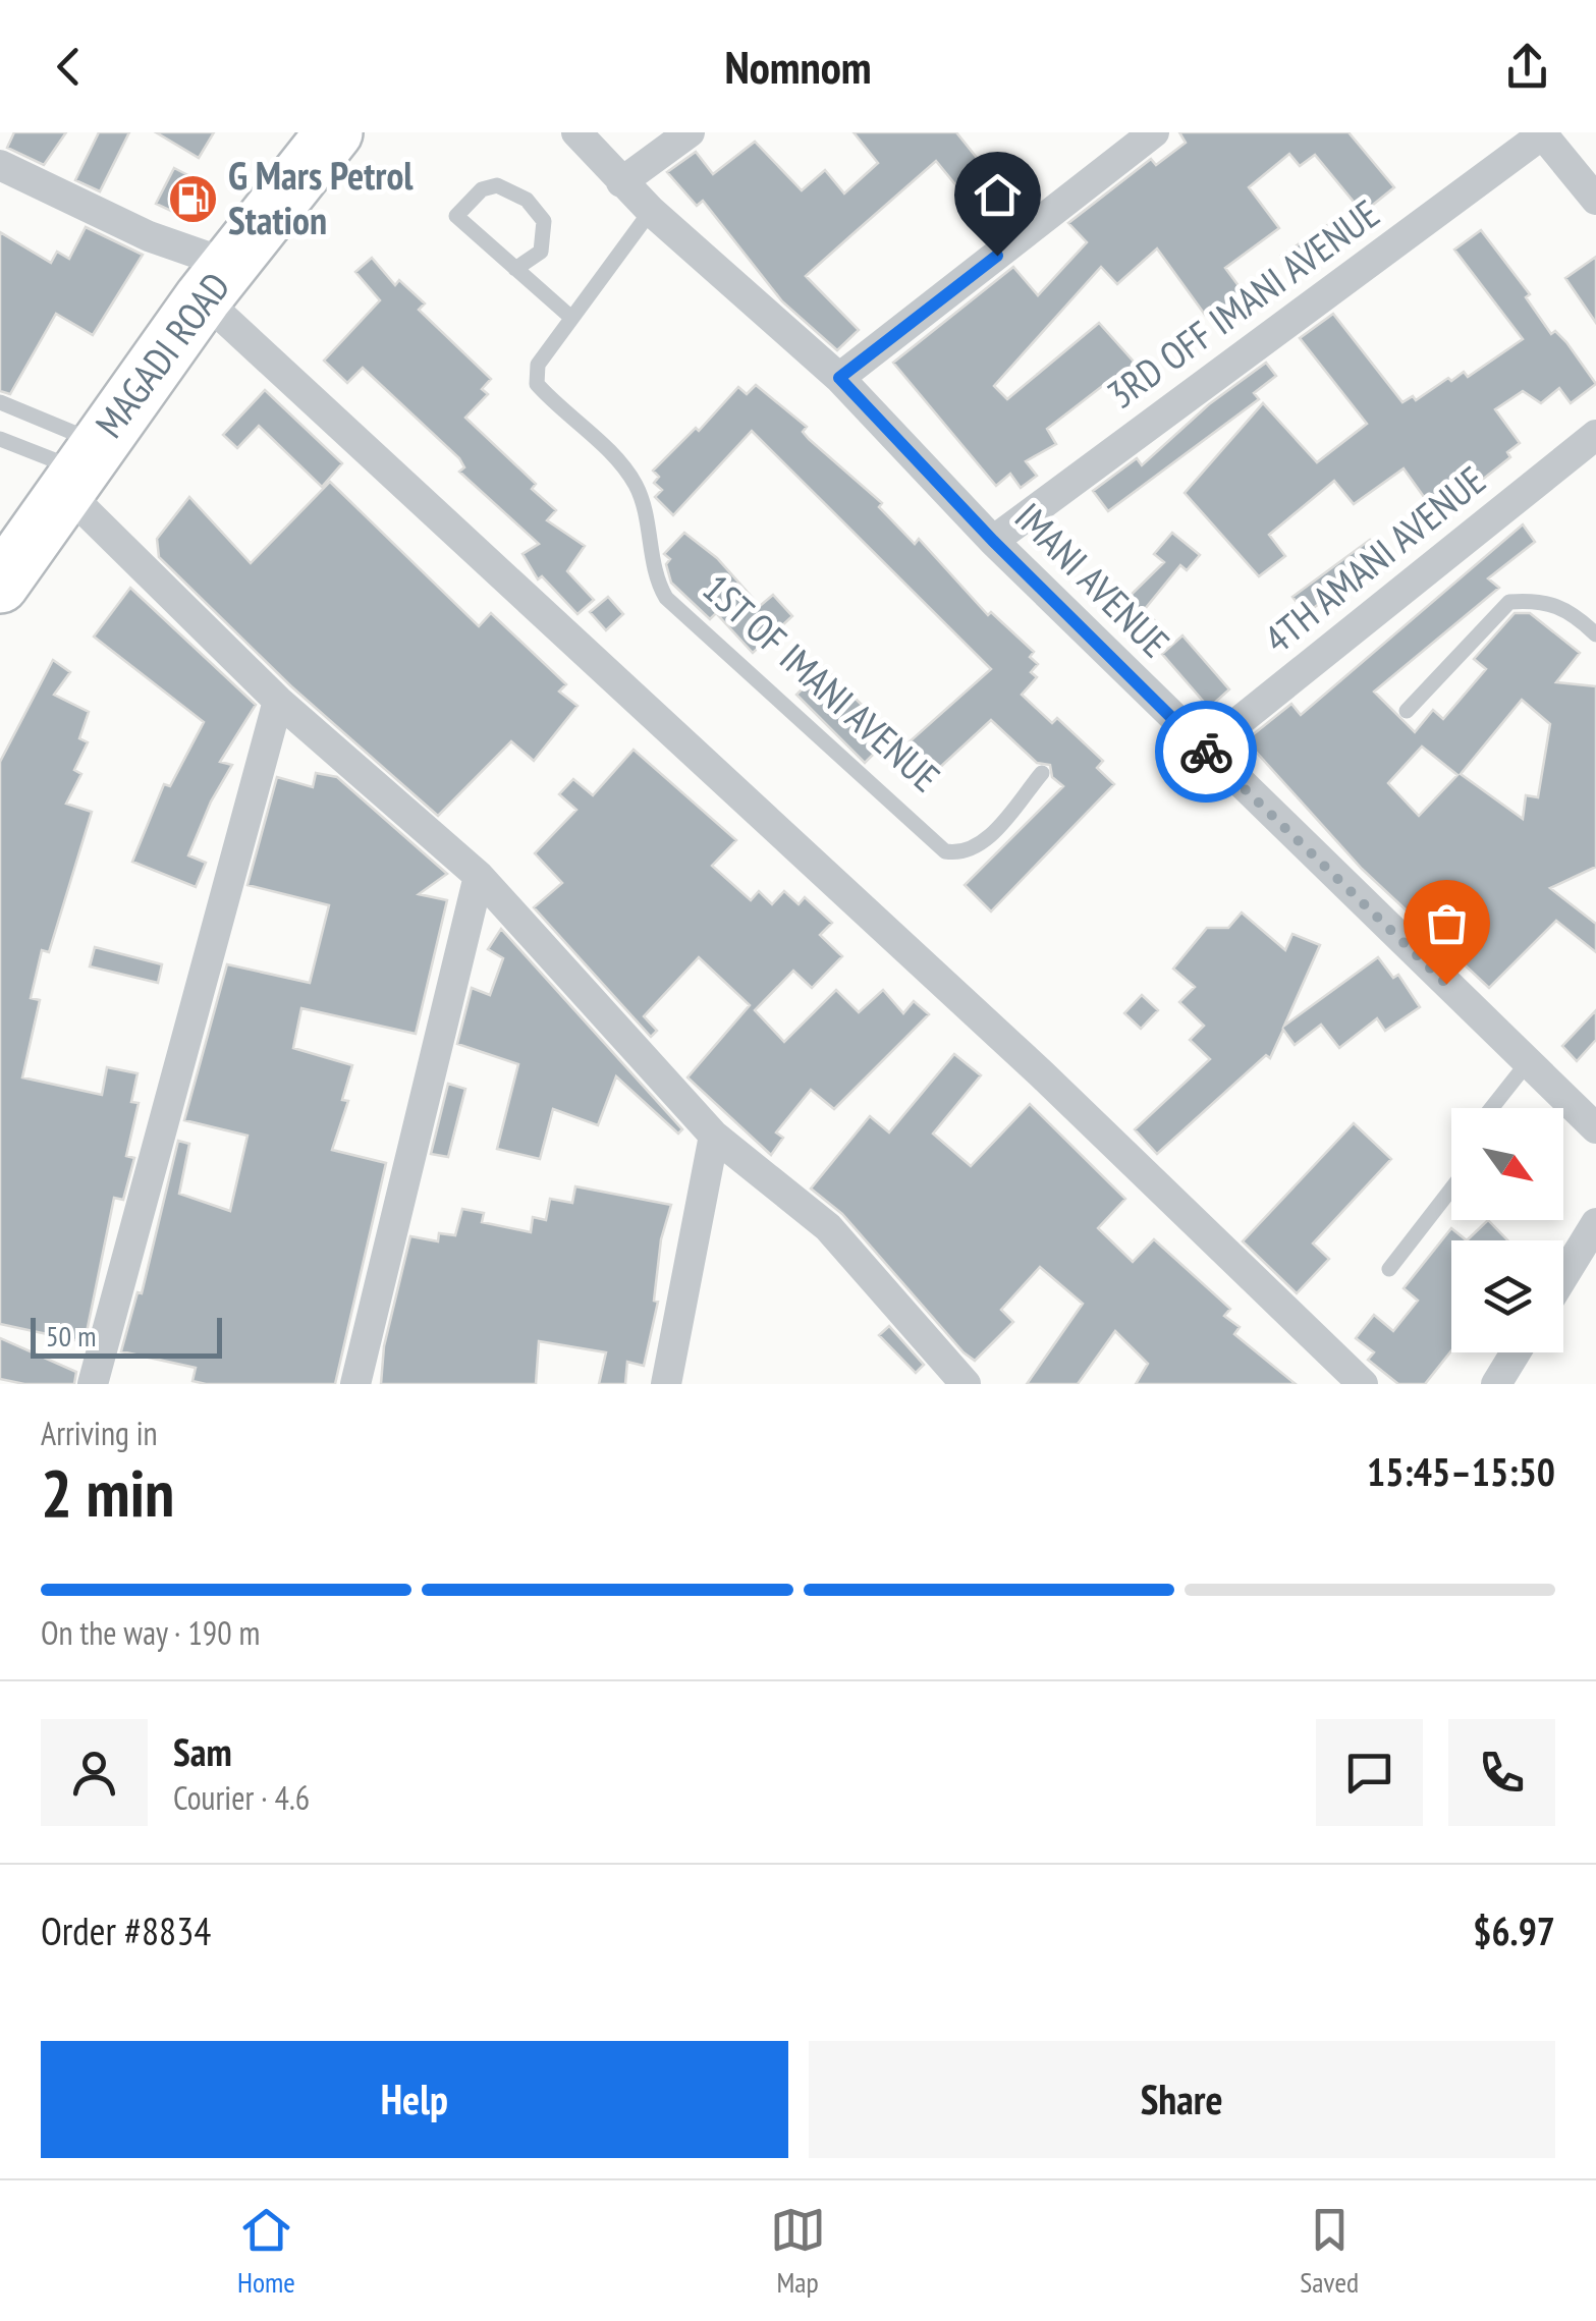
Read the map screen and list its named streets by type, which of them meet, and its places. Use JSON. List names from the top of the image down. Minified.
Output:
{"streets":{"highway":["MAGADI ROAD"],"street":["3RD OFF IMANI AVENUE","4TH AMANI AVENUE","IMANI AVENUE"],"lane":["1ST OF IMANI AVENUE"]},"crossings":[["3RD OFF IMANI AVENUE","IMANI AVENUE"],["4TH AMANI AVENUE","IMANI AVENUE"],["IMANI AVENUE","1ST OF IMANI AVENUE"]],"places":{"fuel station":["G Mars Petrol Station"]},"scale_bar":"50 m","north":"bottom right","page":{"header":"Nomnom","scale":"50 m","heading":["2 min","Arriving in","15:45–15:50"],"panel":["Sam","Courier · 4.6","Order #8834","$6.97"],"bar":"On the way · 190 m","buttons":["Help","Share"],"tabs":["Home","Map","Saved"]}}
